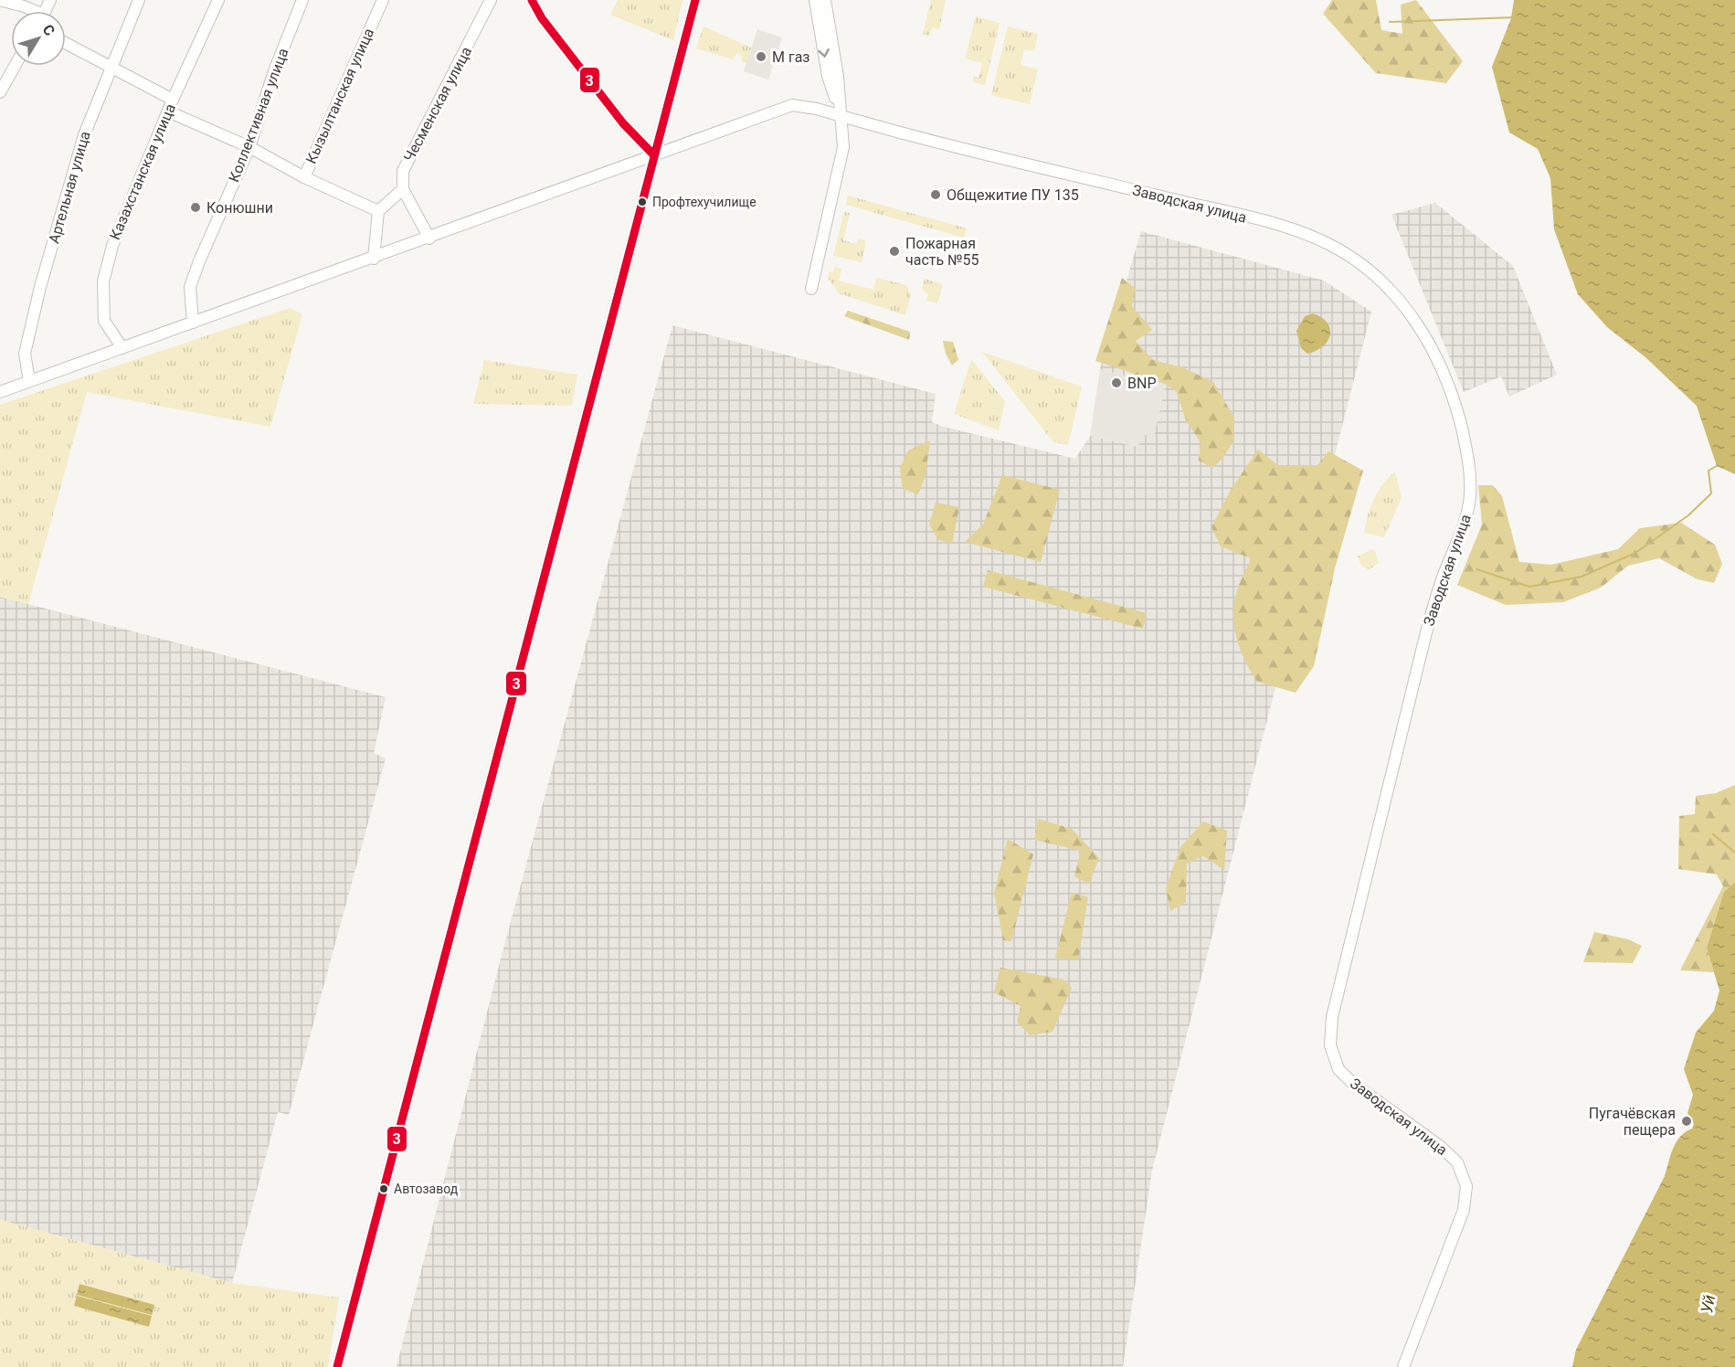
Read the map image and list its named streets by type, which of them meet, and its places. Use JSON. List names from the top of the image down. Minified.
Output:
{"streets":{"street":["Кызылтанская улица","Чесменская улица","Коллективная улица","Казахстанская улица","Артельная улица","Заводская улица"]},"crossings":[["Коллективная улица","Заводская улица"],["Казахстанская улица","Заводская улица"],["Артельная улица","Заводская улица"]],"water":["Уй"],"places":["М газ","Общежитие ПУ 135","Профтехучилище","Конюшни","Пожарная часть №55","BNP","Пугачёвская пещера","Автозавод"],"lines":["transit line 3"],"north":"top right"}
